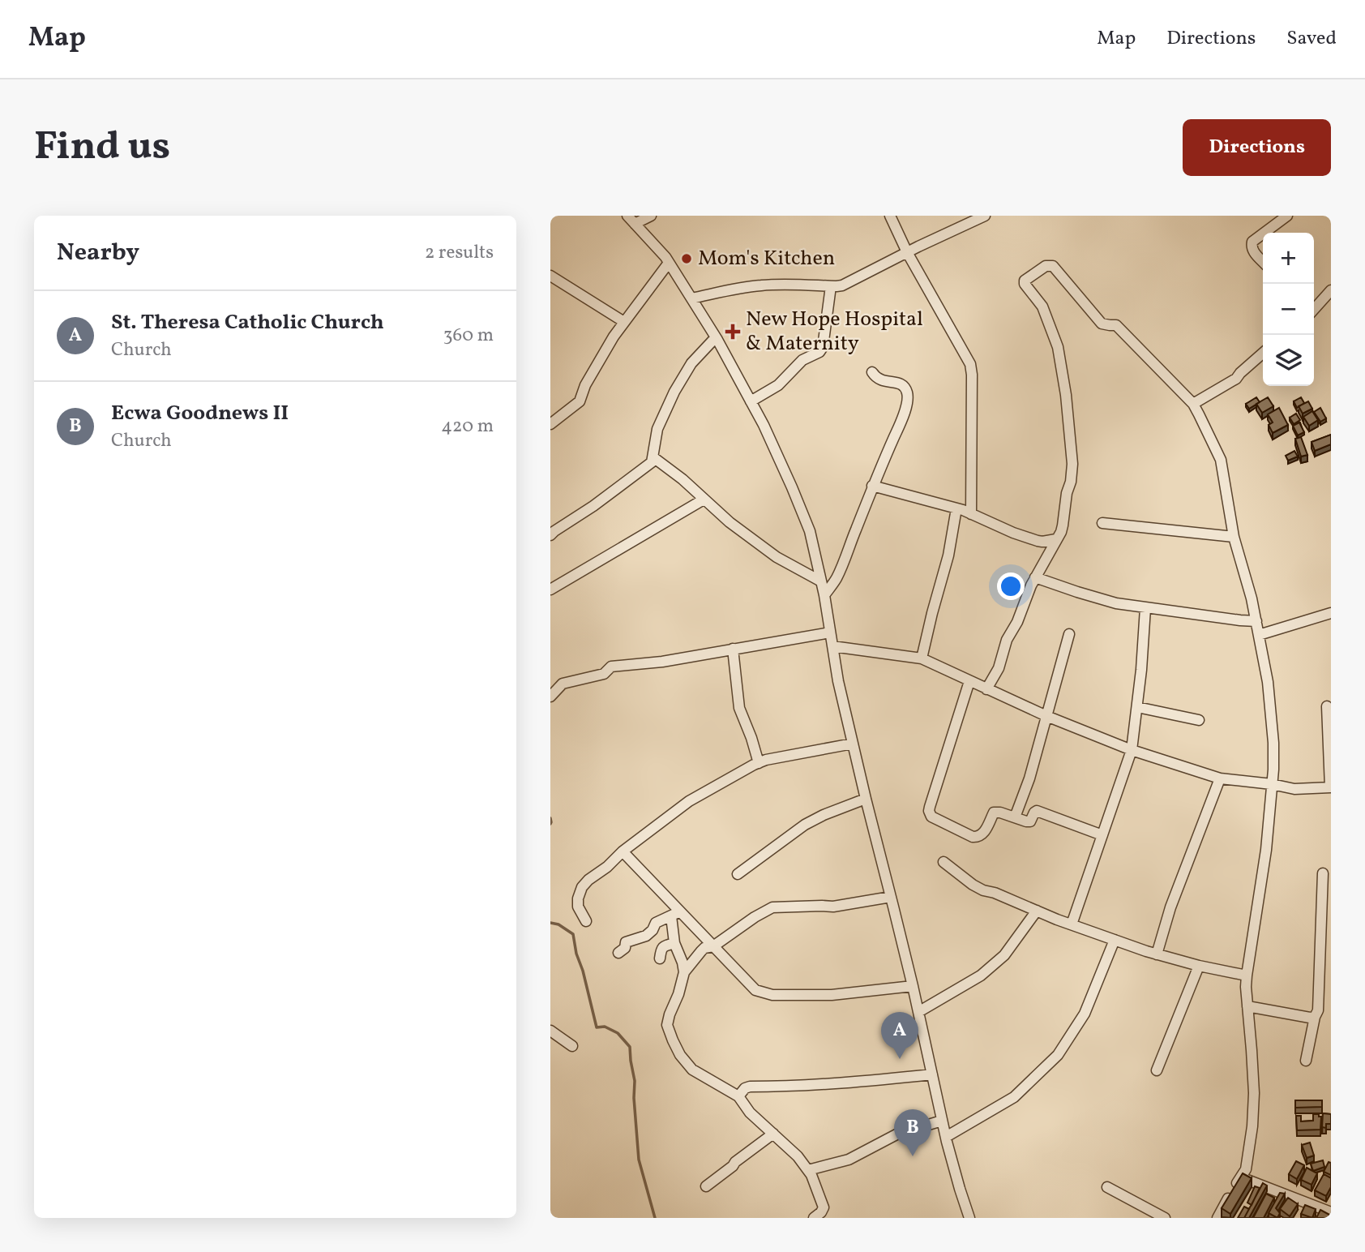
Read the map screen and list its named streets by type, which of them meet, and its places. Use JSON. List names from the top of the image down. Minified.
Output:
{"places":{"other":["Mom's Kitchen"],"health":["New Hope Hospital & Maternity"]},"page":{"header":"Map","nav":["Map","Directions","Saved"],"buttons":"Directions","title":"Find us","heading":["Nearby","2 results"],"map_buttons":["+","−"],"list":[{"mark":"A","name":"St. Theresa Catholic Church","note":"Church","value":"360 m"},{"mark":"B","name":"Ecwa Goodnews II","note":"Church","value":"420 m"}],"pins":["A","B"]}}
